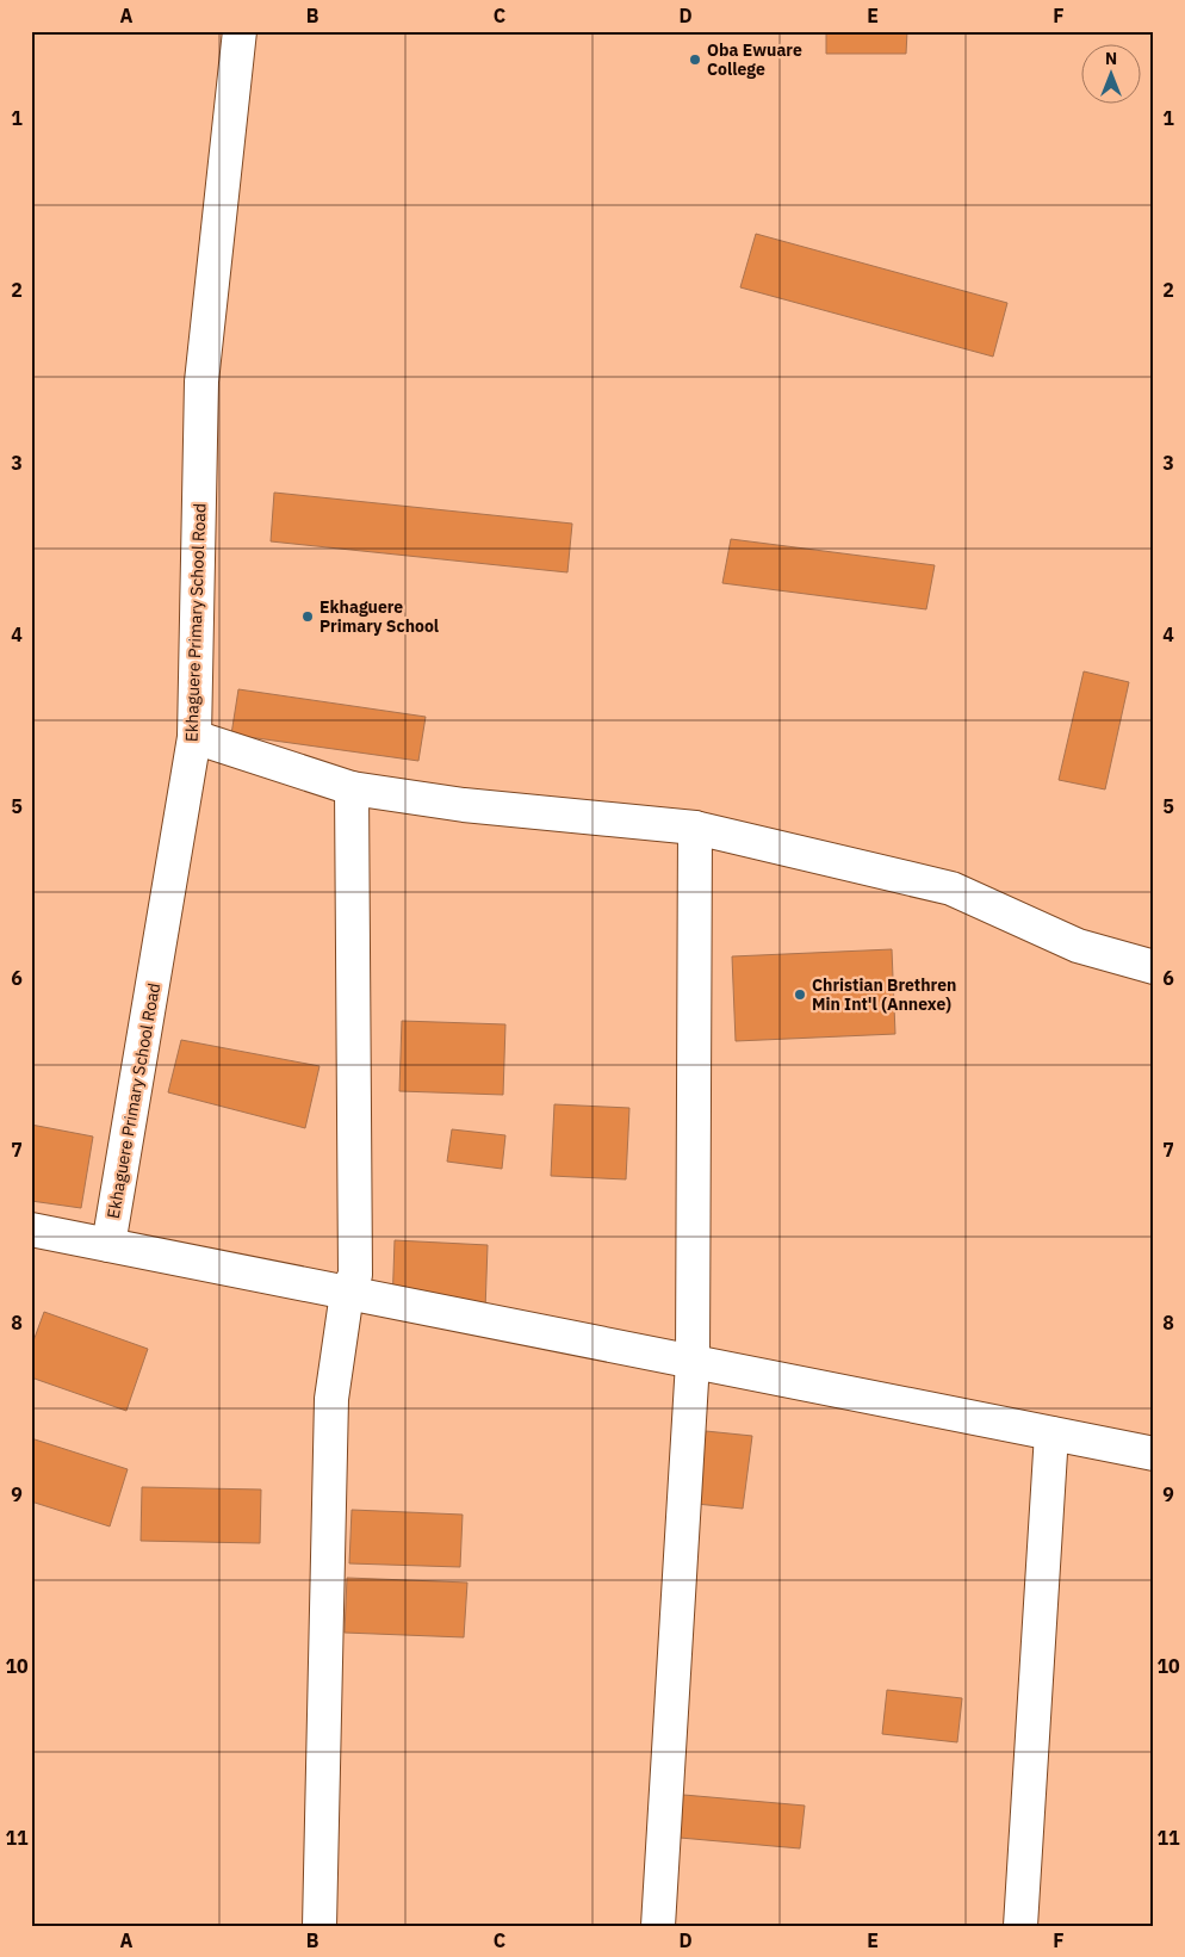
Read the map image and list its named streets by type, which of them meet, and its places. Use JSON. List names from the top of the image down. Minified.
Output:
{"streets":{"street":["Ekhaguere Primary School Road"]},"places":["Oba Ewuare College","Ekhaguere Primary School","Christian Brethren Min Int'l (Annexe)"],"north":"top","grid":{"columns":["A","B","C","D","E","F"],"rows":["1","2","3","4","5","6","7","8","9","10","11"]}}
